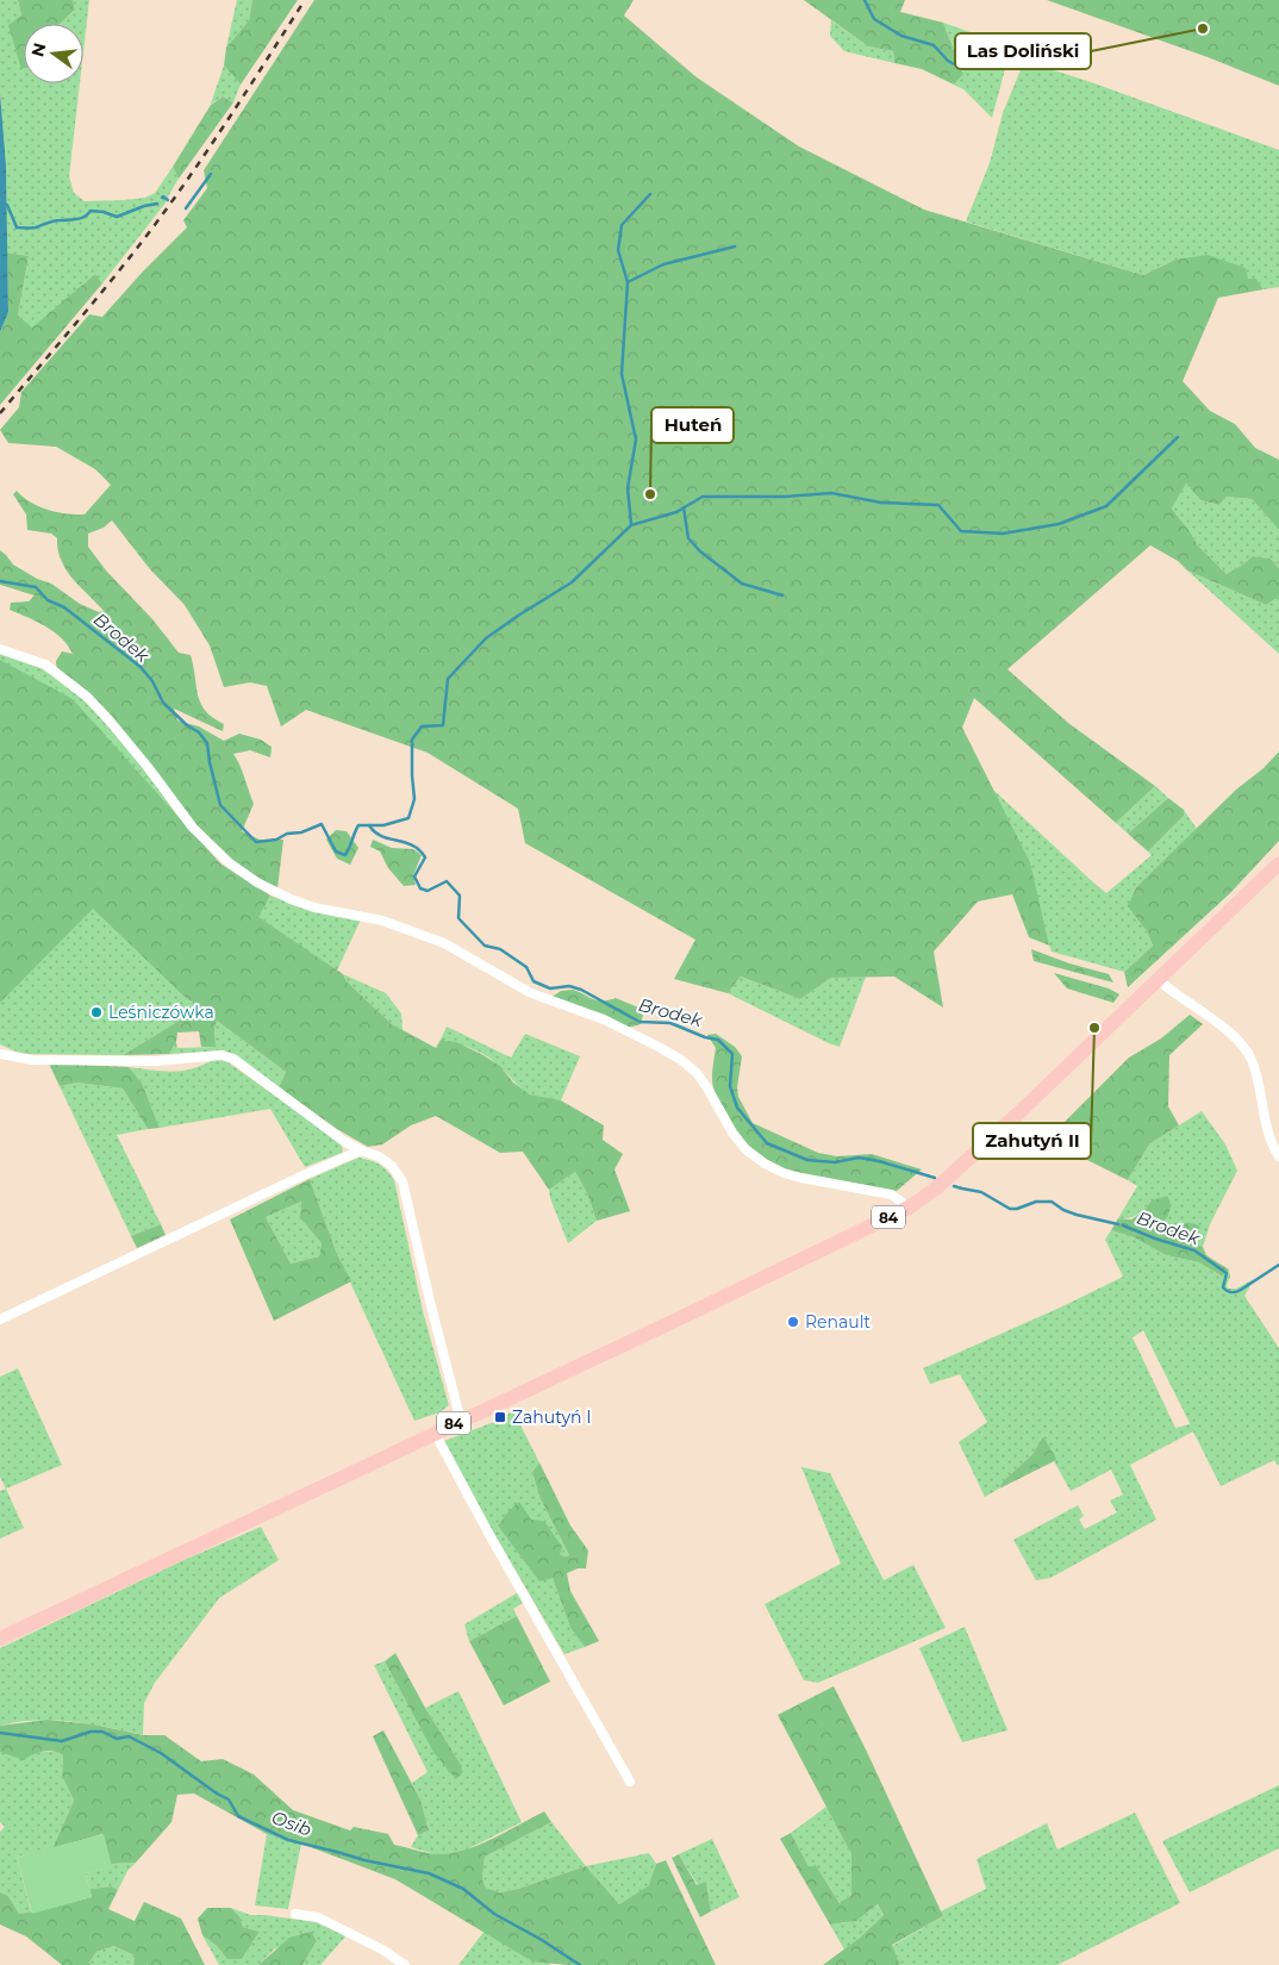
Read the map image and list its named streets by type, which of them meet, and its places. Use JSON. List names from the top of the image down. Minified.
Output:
{"streets":{"main road":["84"]},"water":["Brodek","Osib"],"places":{"other":["Las Doliński","Huteń","Leśniczówka","Zahutyń II","Renault"],"transit":["Zahutyń I"]},"north":"left"}
